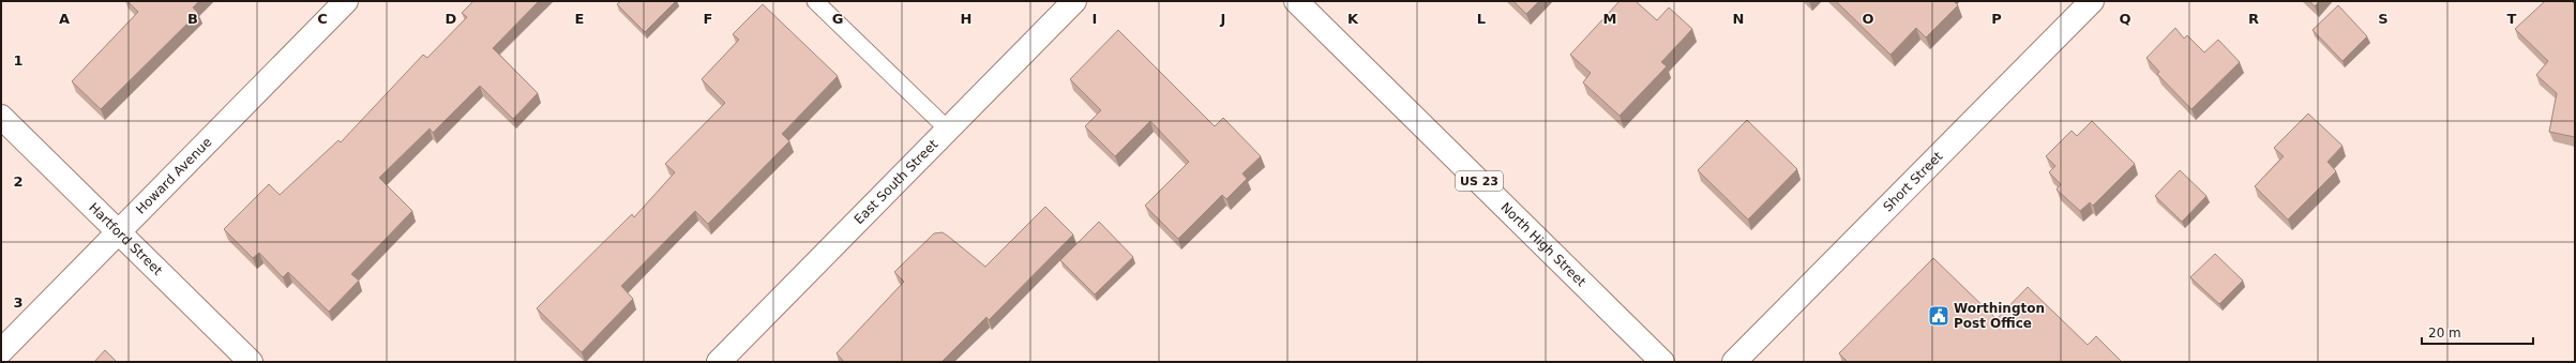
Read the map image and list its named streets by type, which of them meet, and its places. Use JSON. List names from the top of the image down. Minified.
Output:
{"streets":{"street":["Howard Avenue","East South Street","US 23","Short Street","Hartford Street","North High Street"]},"crossings":[["Howard Avenue","Hartford Street"]],"places":{"public building":["Worthington Post Office"]},"scale_bar":"20 m","grid":{"columns":["A","B","C","D","E","F","G","H","I","J","K","L","M","N","O","P","Q","R","S","T"],"rows":["1","2","3"]}}
